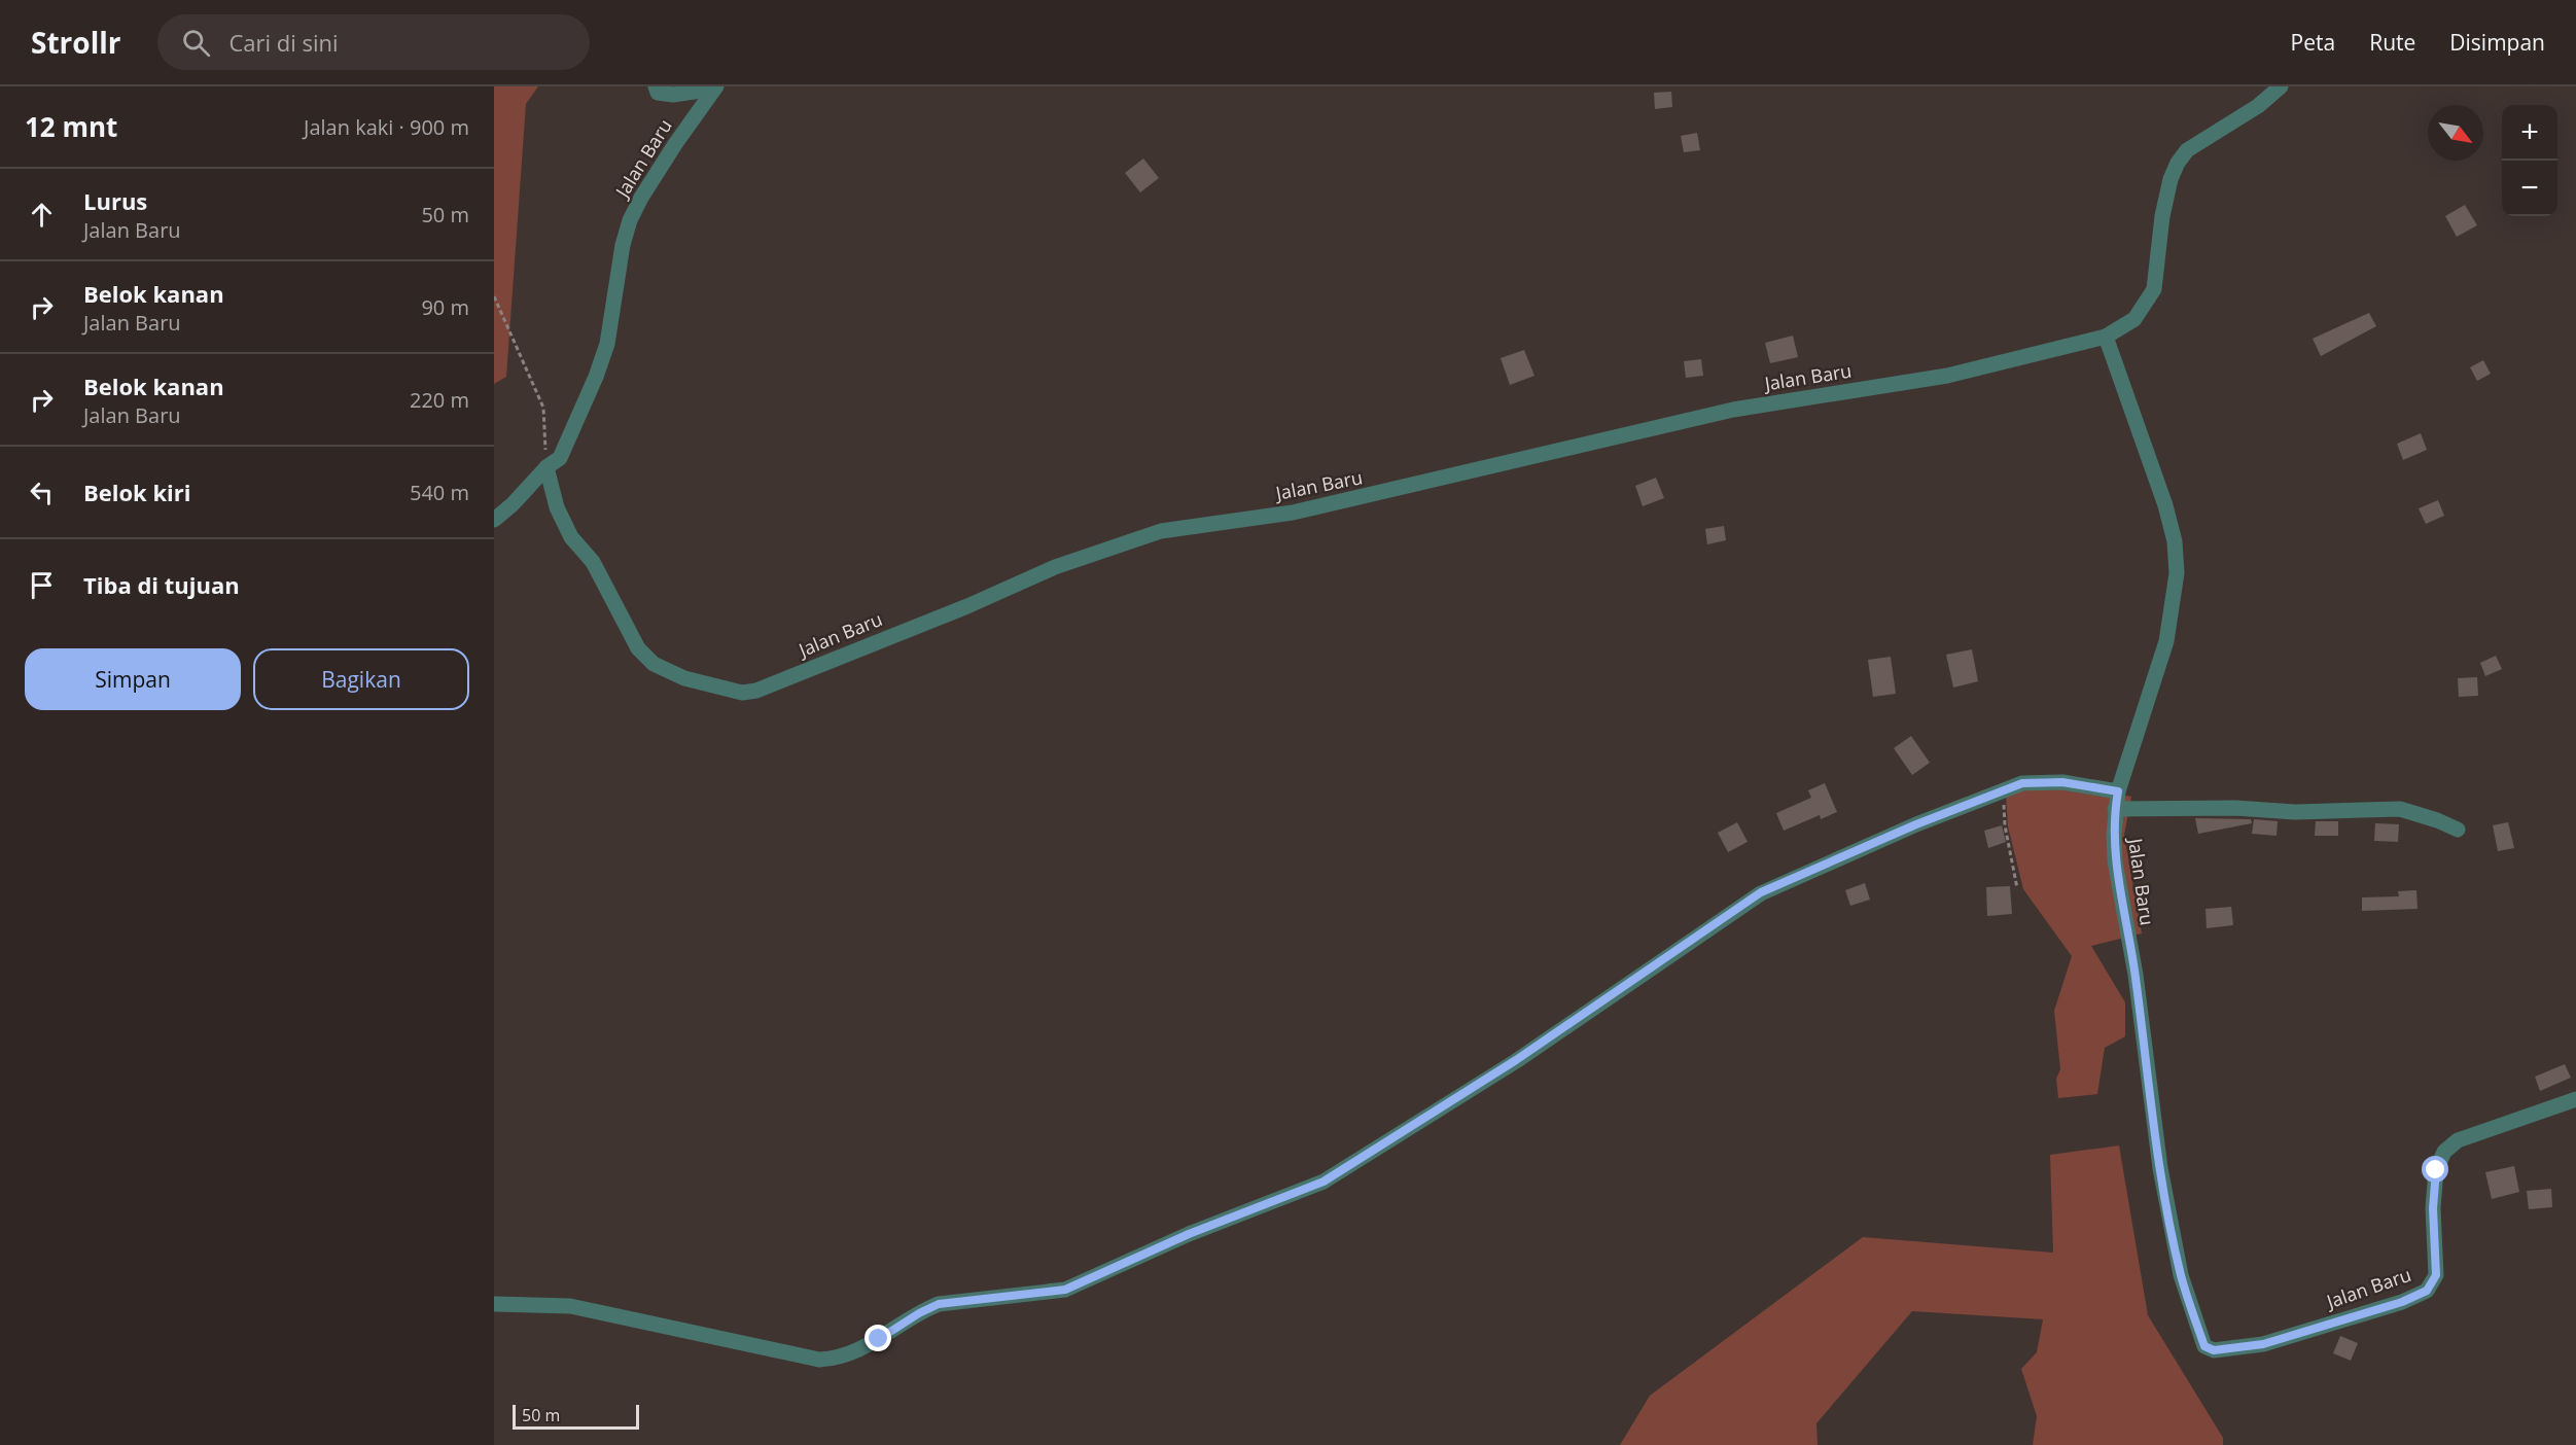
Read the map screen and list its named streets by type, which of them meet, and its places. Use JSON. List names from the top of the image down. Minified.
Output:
{"streets":{"street":["Jalan Baru"]},"scale_bar":"50 m","north":"bottom right","page":{"header":"Strollr","search":"Cari di sini","nav":["Peta","Rute","Disimpan"],"heading":["12 mnt","Jalan kaki · 900 m"],"map_buttons":["+","−"],"list":[["Lurus","Jalan Baru","50 m"],["Belok kanan","Jalan Baru","90 m"],["Belok kanan","Jalan Baru","220 m"],["Belok kiri","540 m"],"Tiba di tujuan"],"buttons":["Simpan","Bagikan"],"scale":"50 m"}}
